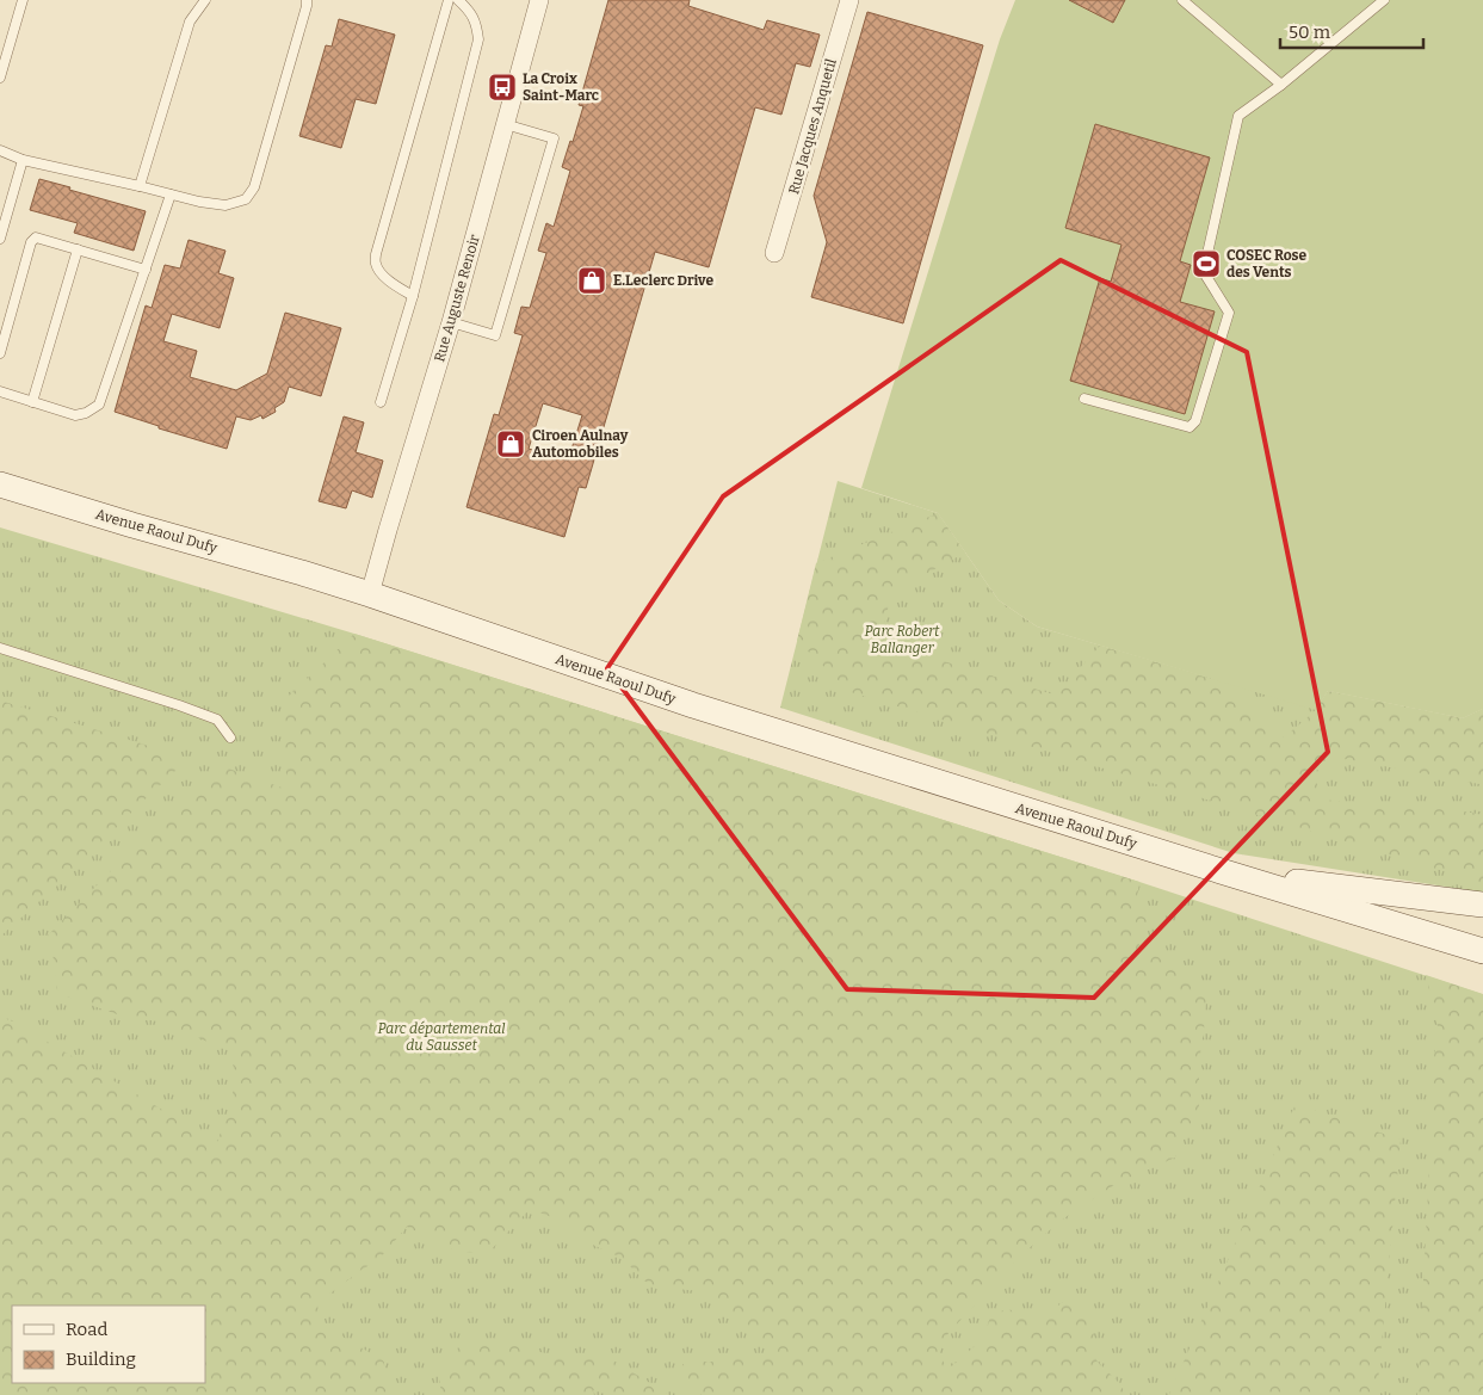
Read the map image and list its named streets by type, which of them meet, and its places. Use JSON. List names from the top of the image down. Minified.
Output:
{"streets":{"main road":["Avenue Raoul Dufy"],"street":["Rue Jacques Anquetil","Rue Auguste Renoir"]},"crossings":[["Rue Auguste Renoir","Avenue Raoul Dufy"]],"parks":["Parc Robert Ballanger","Parc départemental du Sausset"],"places":{"bus stop":["La Croix Saint-Marc"],"sports":["COSEC Rose des Vents"],"shop":["E.Leclerc Drive","Ciroen Aulnay Automobiles"]},"legend":["Road","Building"],"scale_bar":"50 m"}
